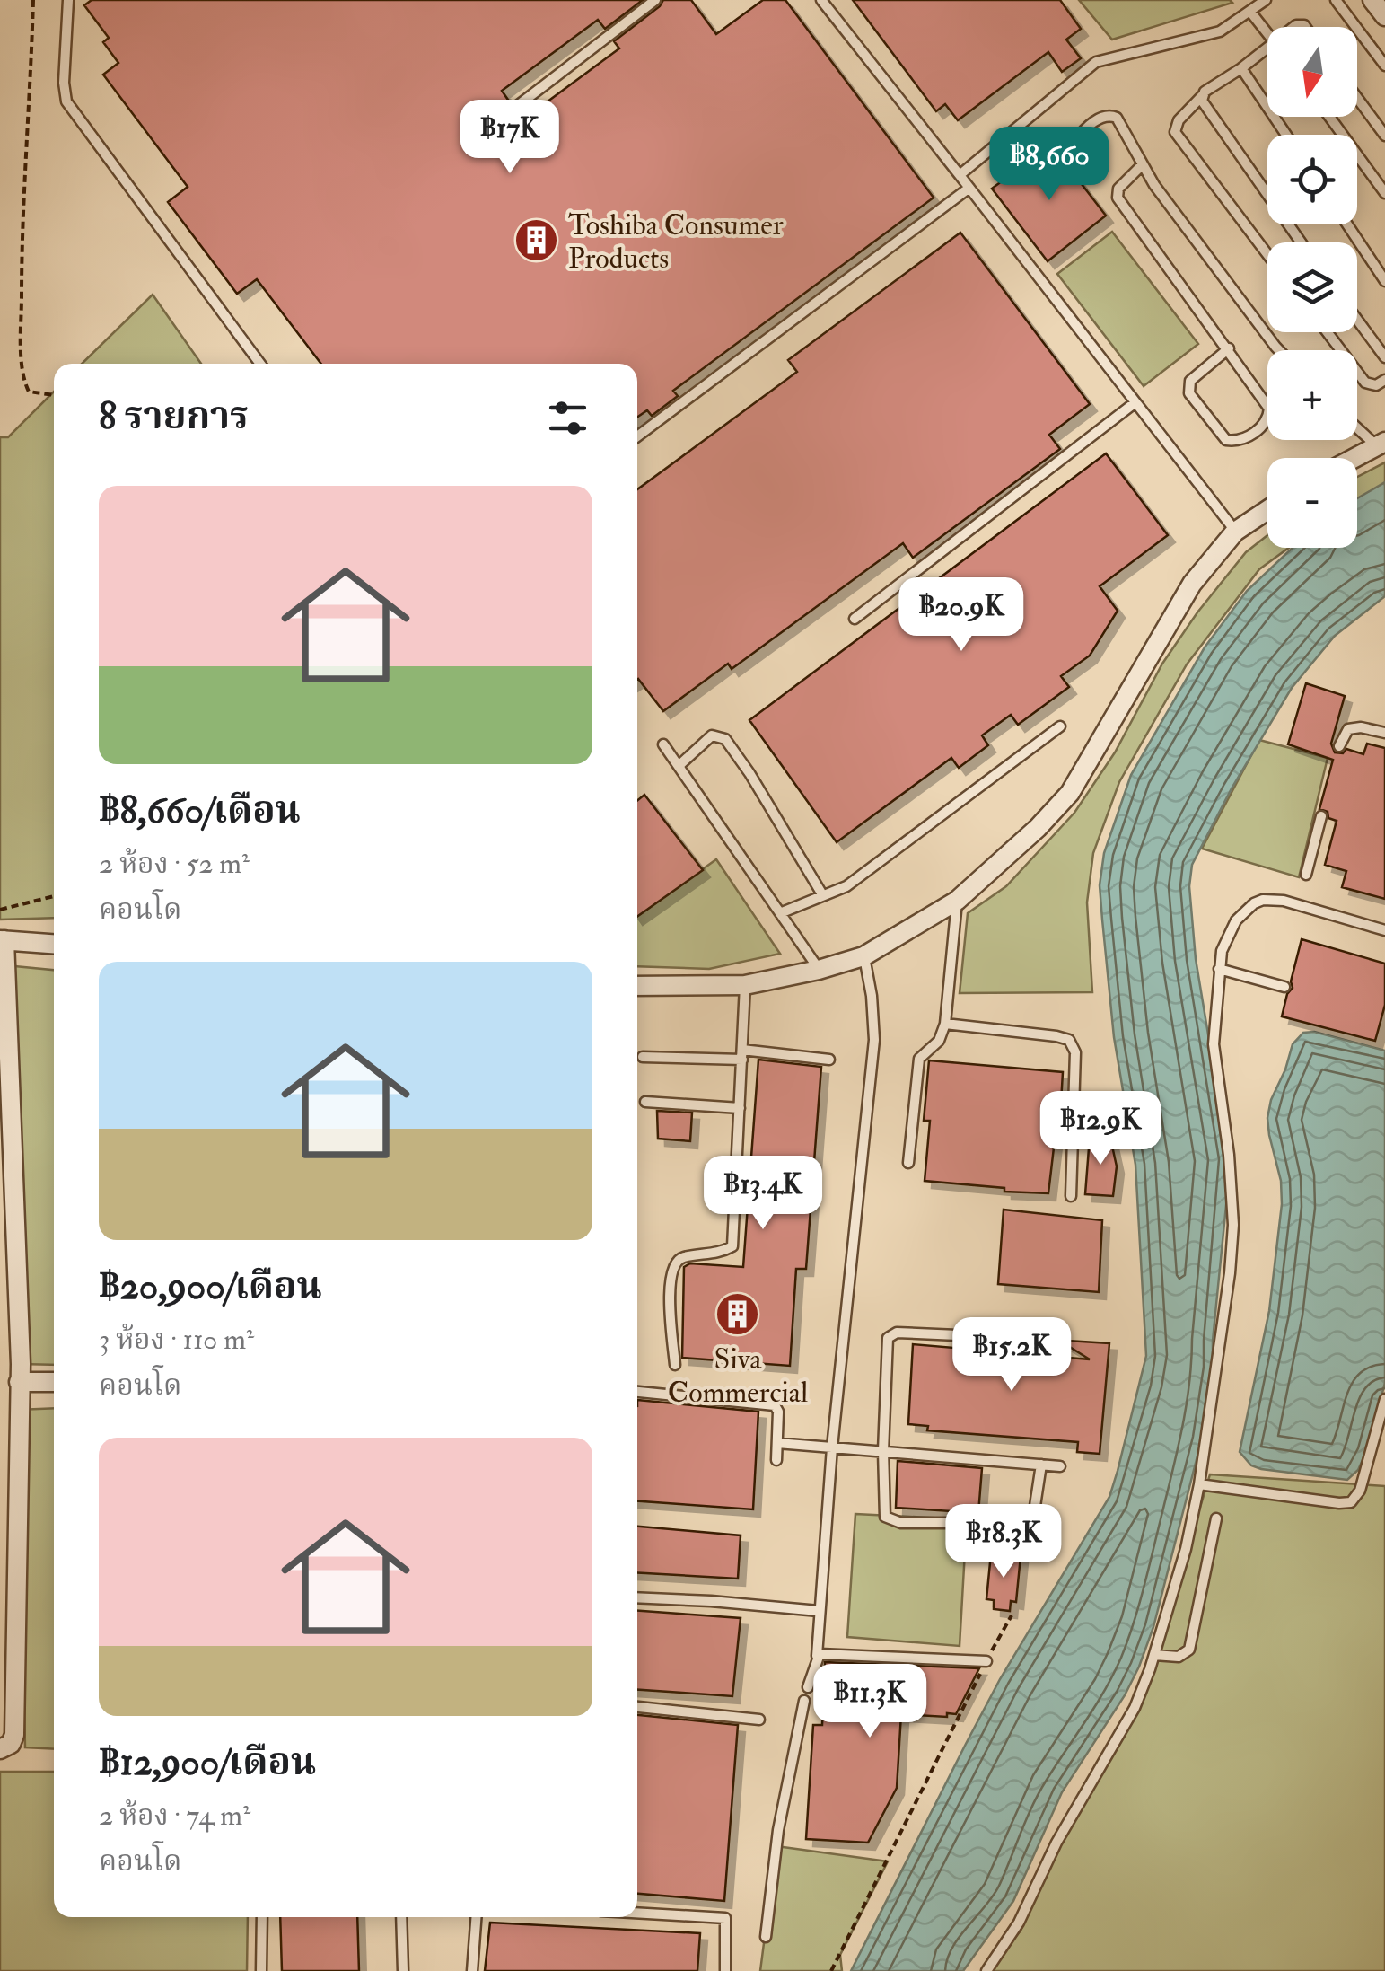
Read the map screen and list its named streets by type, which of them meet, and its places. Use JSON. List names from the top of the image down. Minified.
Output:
{"places":{"building":["Toshiba Consumer Products","Siva Commercial"]},"north":"bottom","page":{"map_buttons":["+","−"],"price":["฿17K","฿8,660","฿20.9K","฿12.9K","฿13.4K","฿15.2K","฿18.3K","฿11.3K"],"heading":"8 รายการ","list":[{"name":"฿8,660/เดือน","note":"2 ห้อง · 52 m² · คอนโด"},{"name":"฿20,900/เดือน","note":"3 ห้อง · 110 m² · คอนโด"},{"name":"฿12,900/เดือน","note":"2 ห้อง · 74 m² · คอนโด"}]}}
